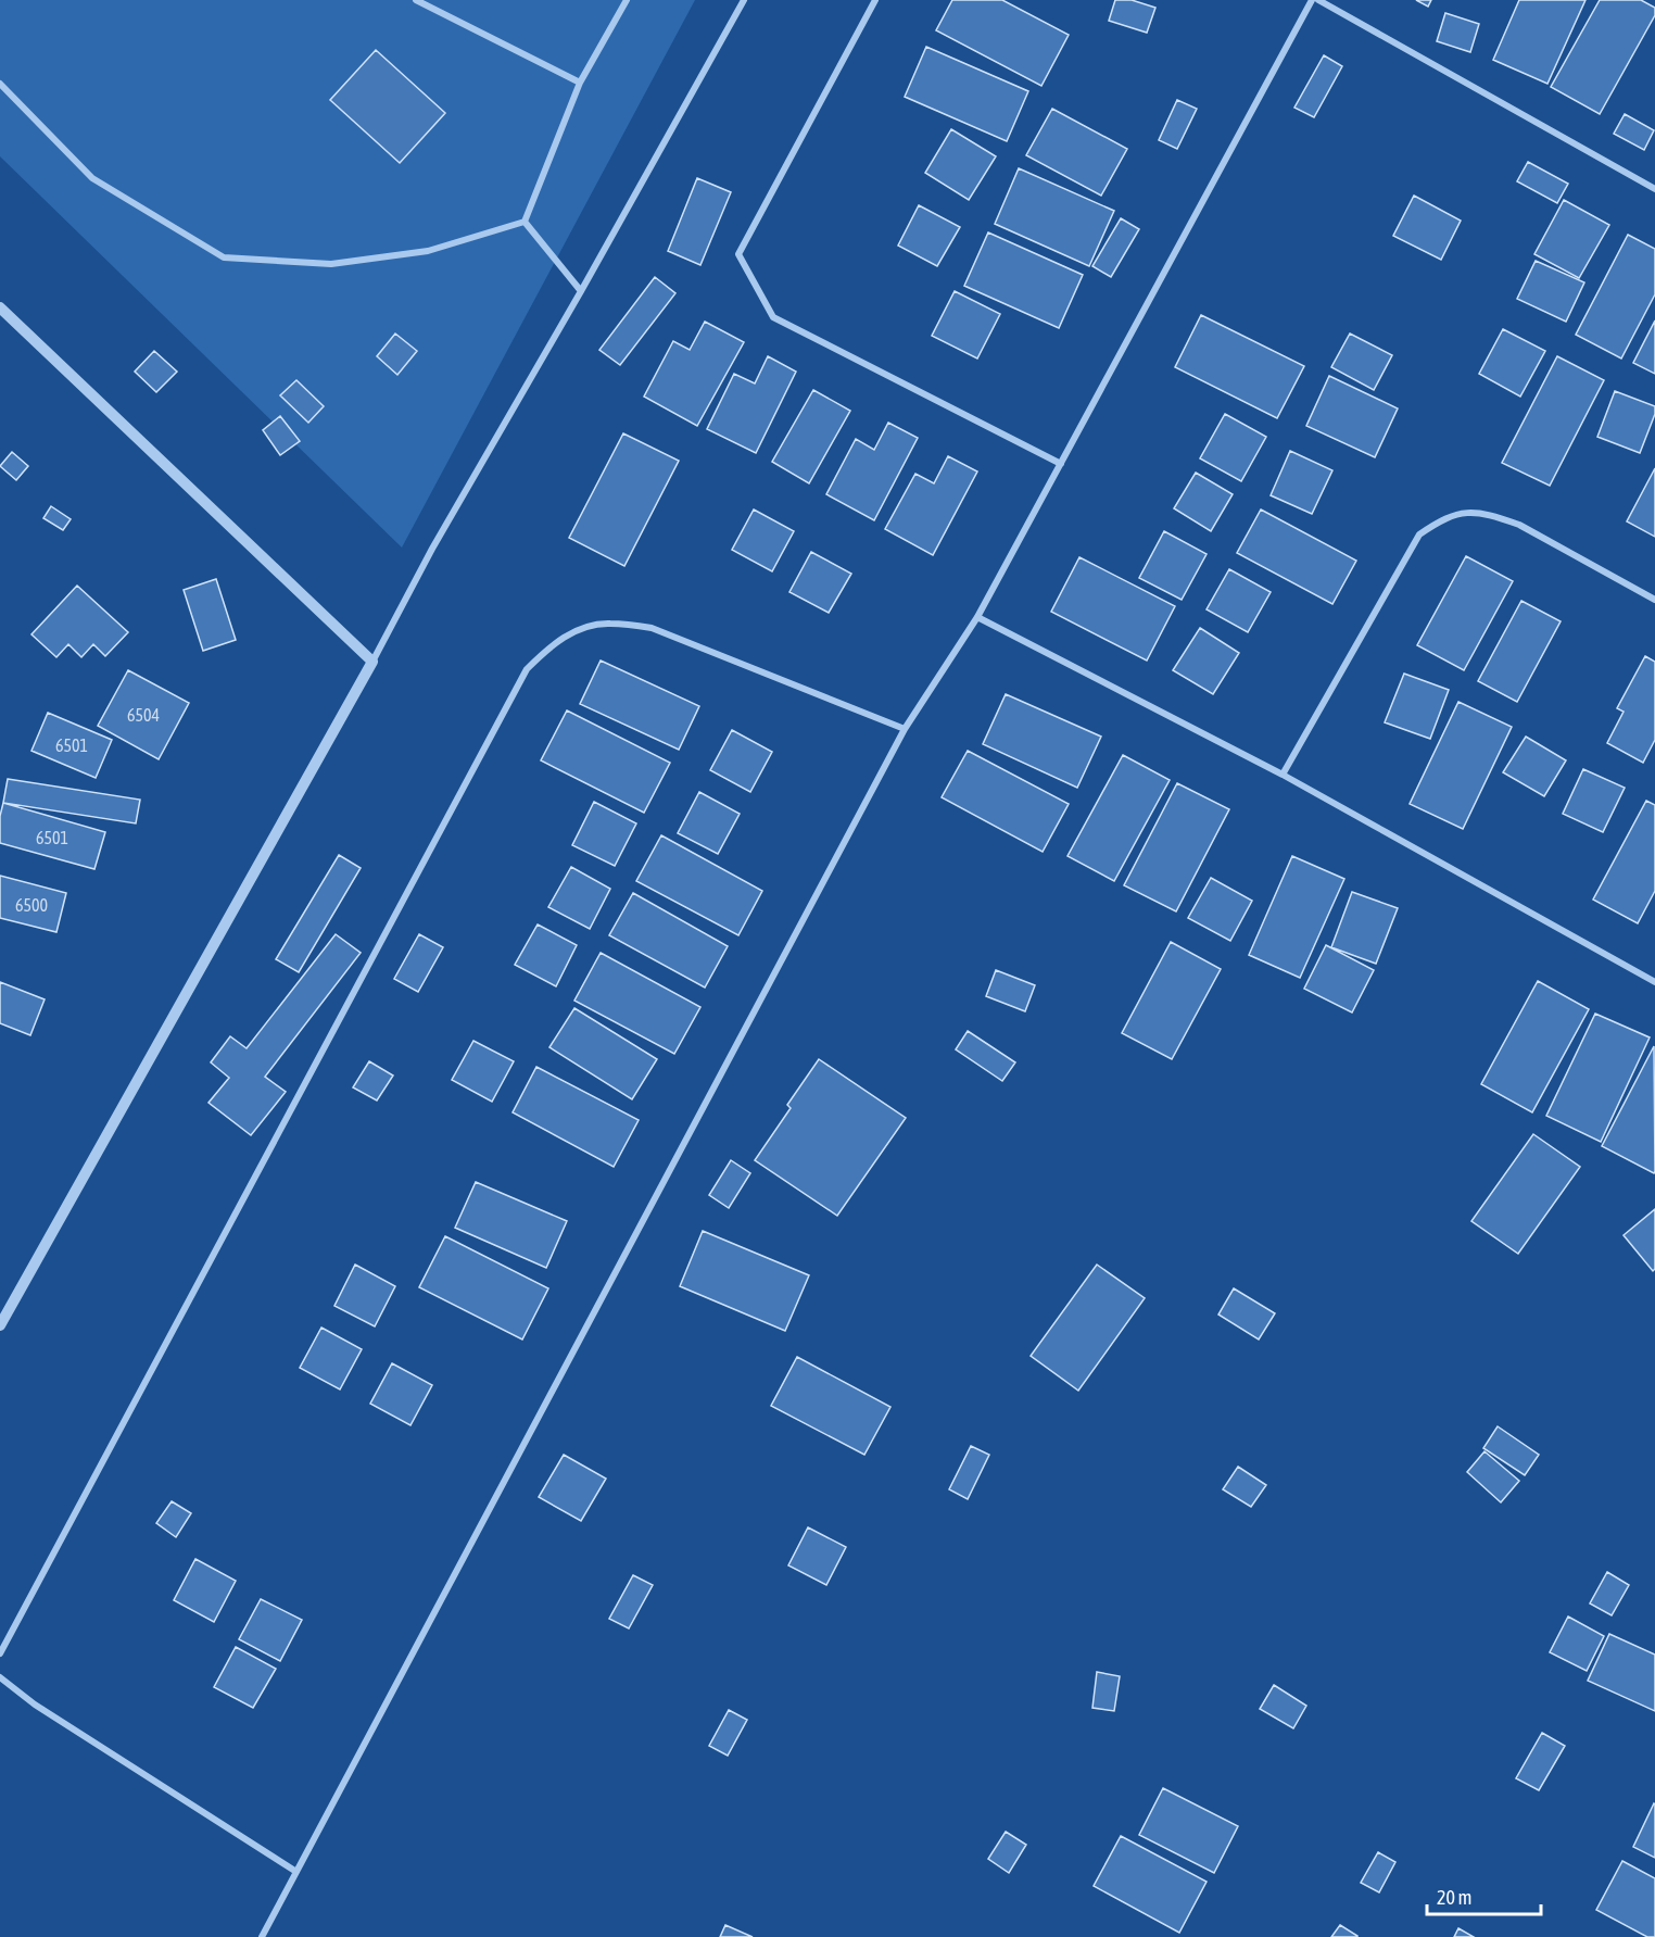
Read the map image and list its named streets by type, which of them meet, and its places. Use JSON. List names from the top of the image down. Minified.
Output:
{"house_numbers":["6504","6501","6501","6500"],"scale_bar":"20 m"}
